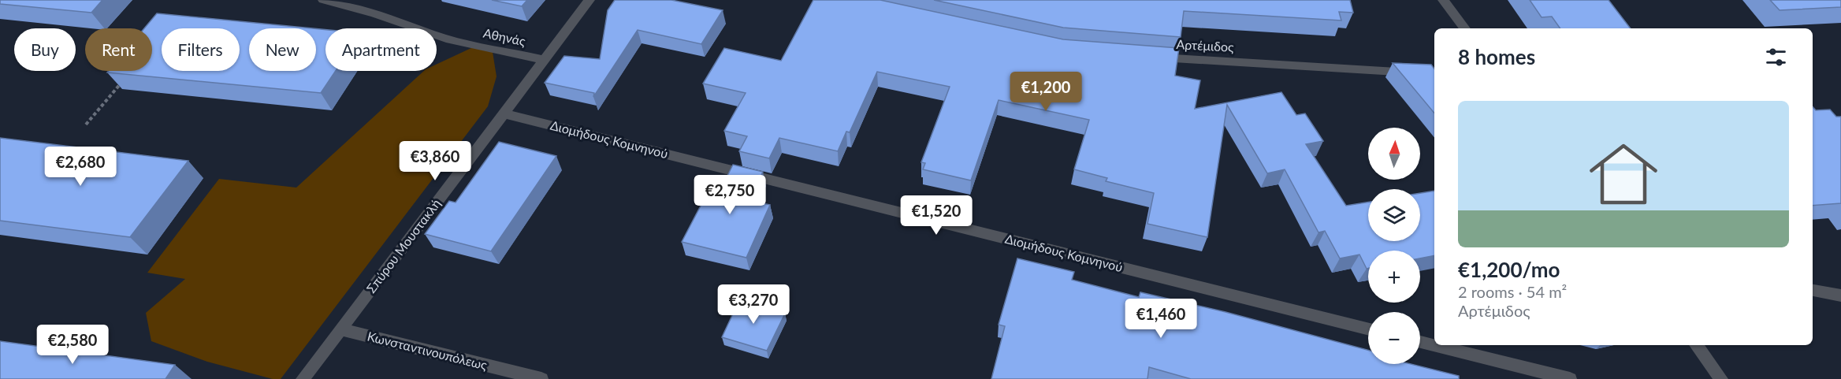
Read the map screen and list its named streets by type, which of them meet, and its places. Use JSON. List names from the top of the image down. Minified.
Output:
{"streets":{"street":["Αθηνάς","Αρτέμιδος","Διομήδους Κομνηνού","Σπύρου Μουστακλή","Κωνσταντινουπόλεως"]},"crossings":[["Αθηνάς","Σπύρου Μουστακλή"],["Διομήδους Κομνηνού","Σπύρου Μουστακλή"],["Σπύρου Μουστακλή","Κωνσταντινουπόλεως"]],"north":"top","page":{"chip":["Buy","Rent","Filters","New","Apartment"],"heading":"8 homes","price":["€1,200","€3,860","€2,680","€2,750","€1,520","€3,270","€1,460","€2,580"],"list":[{"name":"€1,200/mo","note":"2 rooms · 54 m² · Αρτέμιδος"}],"map_buttons":["+","−"]}}
